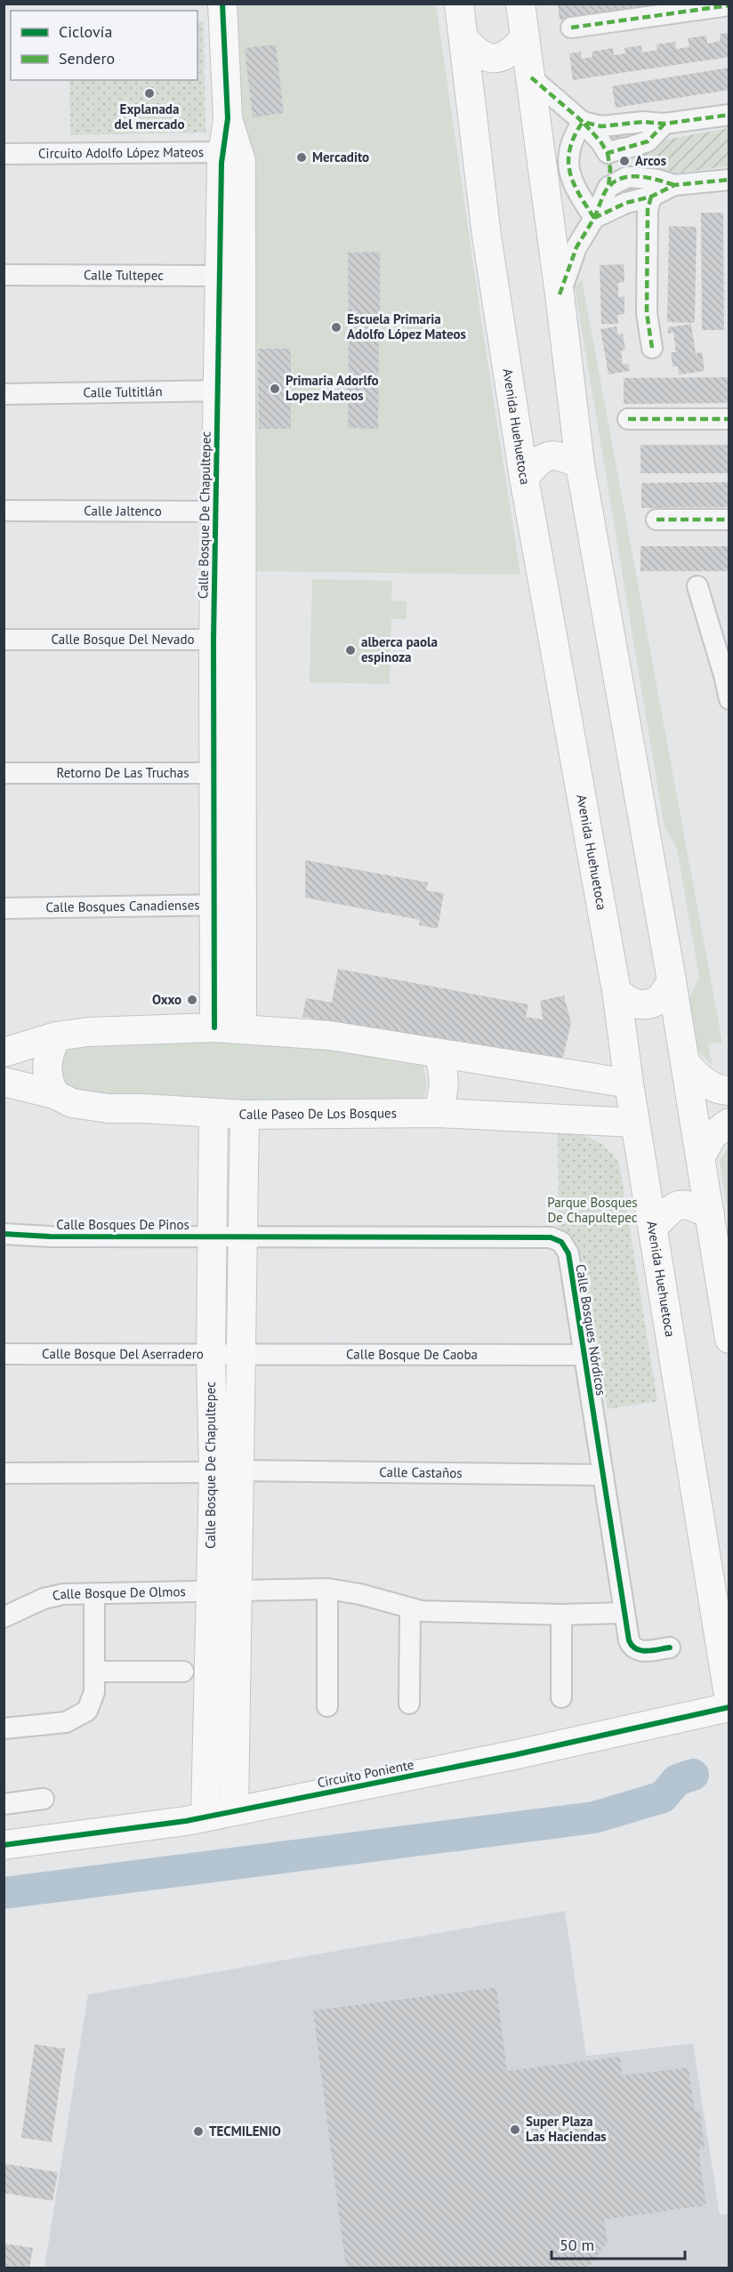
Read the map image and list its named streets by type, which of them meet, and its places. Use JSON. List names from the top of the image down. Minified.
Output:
{"streets":{"main road":["Avenida Huehuetoca","Calle Bosque De Chapultepec","Calle Paseo De Los Bosques","Circuito Poniente"],"street":["Circuito Adolfo López Mateos","Calle Tultepec","Calle Tultitlán","Calle Jaltenco","Calle Bosque Del Nevado","Retorno De Las Truchas","Calle Bosques Canadienses","Calle Bosques De Pinos","Calle Bosques Nórdicos","Calle Bosque Del Aserradero","Calle Bosque De Caoba","Calle Castaños","Calle Bosque De Olmos"]},"crossings":[["Circuito Adolfo López Mateos","Calle Bosque De Chapultepec"],["Calle Tultepec","Calle Bosque De Chapultepec"],["Calle Tultitlán","Calle Bosque De Chapultepec"],["Avenida Huehuetoca","Calle Paseo De Los Bosques"],["Calle Jaltenco","Calle Bosque De Chapultepec"],["Calle Bosque De Chapultepec","Calle Bosque Del Nevado"],["Calle Bosque De Chapultepec","Retorno De Las Truchas"],["Calle Bosque De Chapultepec","Calle Bosques Canadienses"],["Calle Bosque De Chapultepec","Calle Paseo De Los Bosques"],["Calle Bosque De Chapultepec","Calle Bosques De Pinos"],["Calle Bosque De Chapultepec","Calle Bosques Nórdicos"],["Calle Bosque De Chapultepec","Calle Bosque Del Aserradero"],["Calle Bosque De Chapultepec","Calle Bosque De Caoba"],["Calle Bosque De Chapultepec","Calle Castaños"],["Calle Bosque De Chapultepec","Calle Bosque De Olmos"],["Calle Bosque De Chapultepec","Circuito Poniente"],["Calle Bosques De Pinos","Calle Bosques Nórdicos"],["Calle Bosques Nórdicos","Calle Bosque De Caoba"],["Calle Bosques Nórdicos","Calle Castaños"],["Calle Bosque Del Aserradero","Calle Bosque De Caoba"]],"parks":["Parque Bosques De Chapultepec"],"places":["Explanada del mercado","Mercadito","Arcos","Escuela Primaria Adolfo López Mateos","Primaria Adorlfo Lopez Mateos","alberca paola espinoza","Oxxo","Super Plaza Las Haciendas","TECMILENIO"],"legend":["Ciclovía","Sendero"],"scale_bar":"50 m"}
